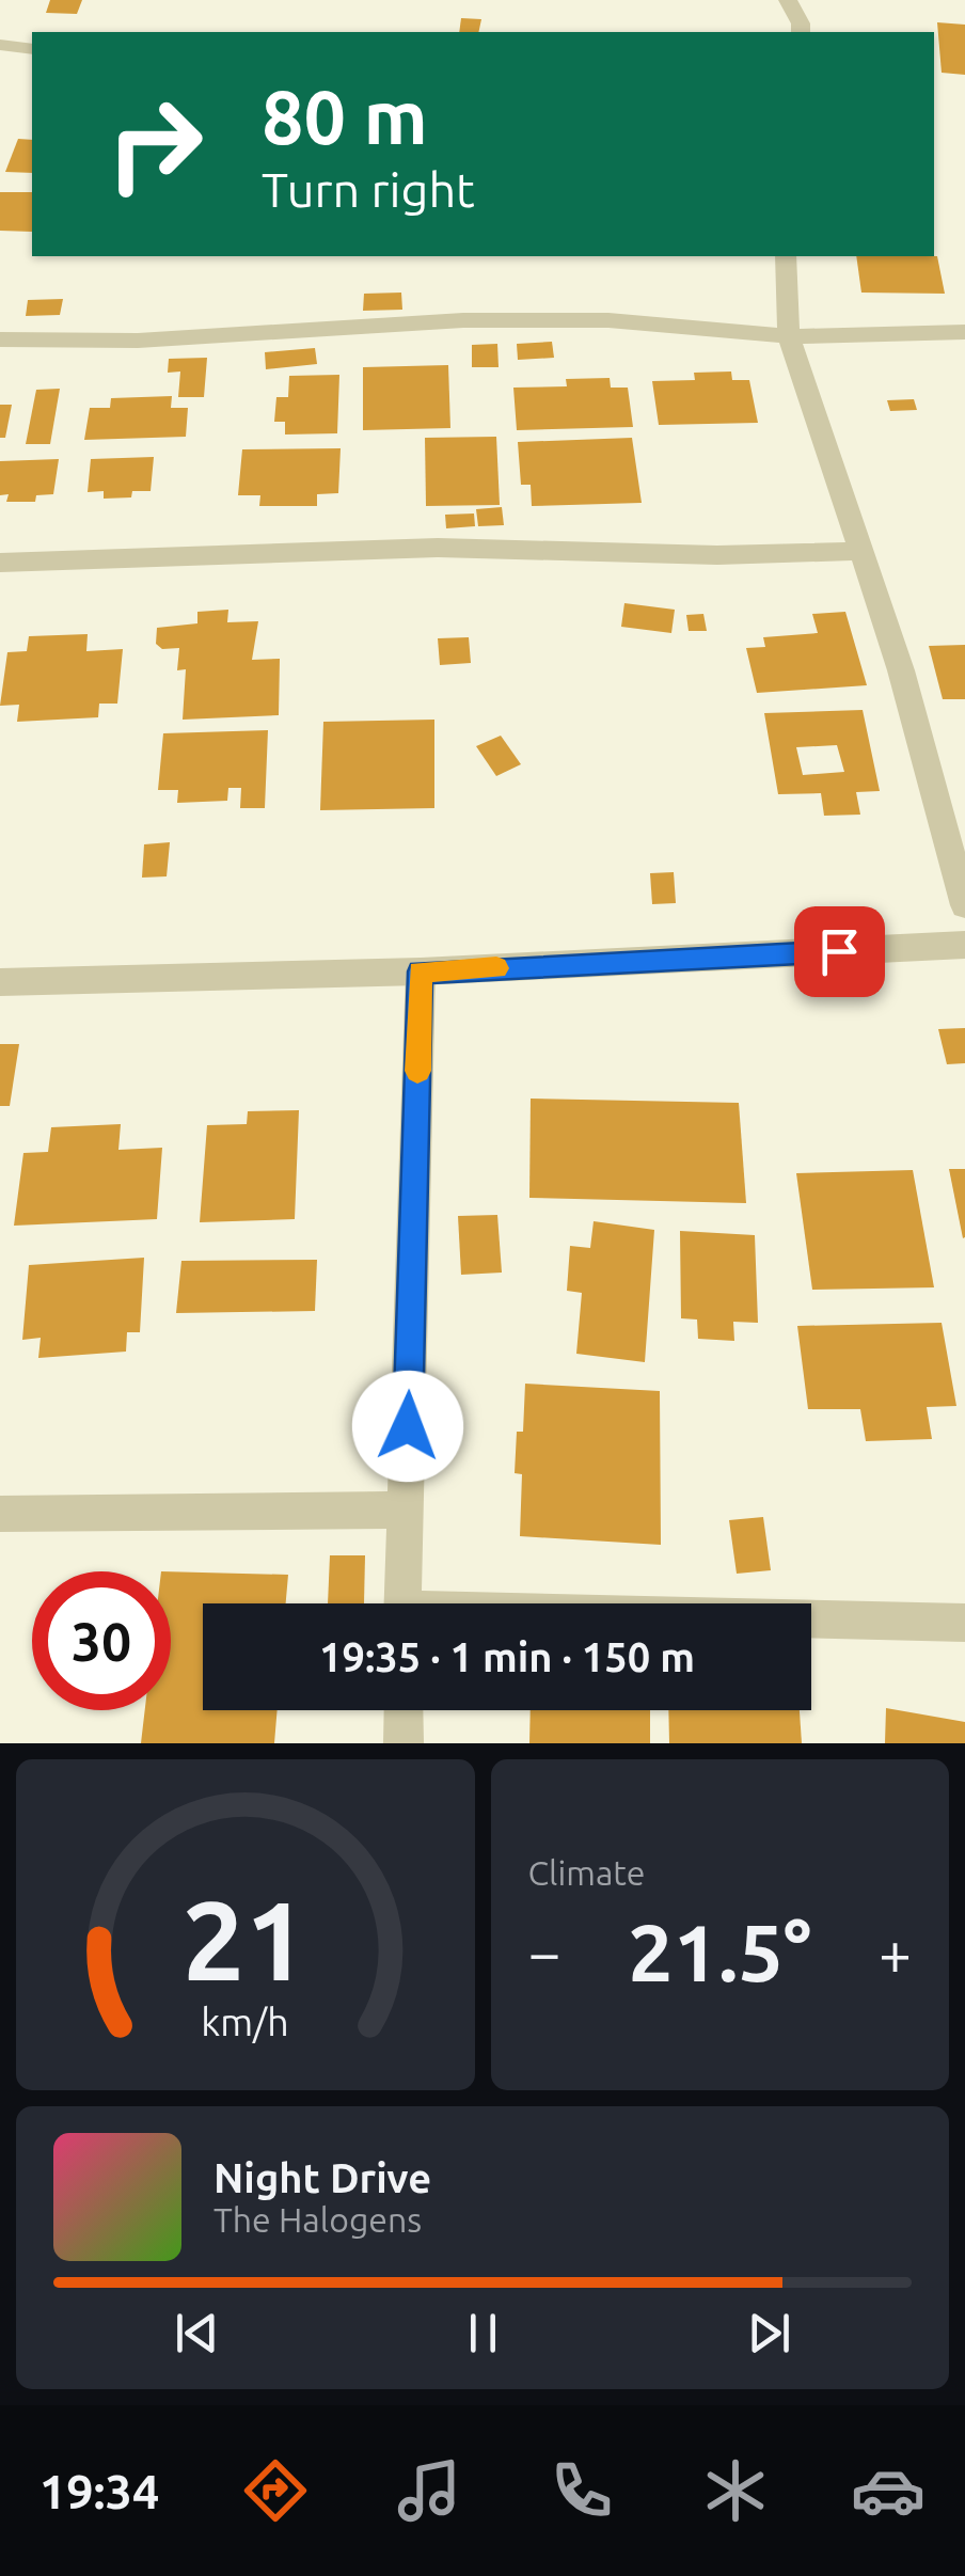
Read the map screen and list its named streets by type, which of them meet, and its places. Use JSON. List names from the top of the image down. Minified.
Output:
{"page":{"turn":["80 m","Turn right"],"limit":"30","trip":"19:35 · 1 min · 150 m","tile":"Climate","heat":["−","21.5°","+"],"song":["Night Drive","The Halogens"],"tabs":"19:34","gauge":["21","km/h"]}}
